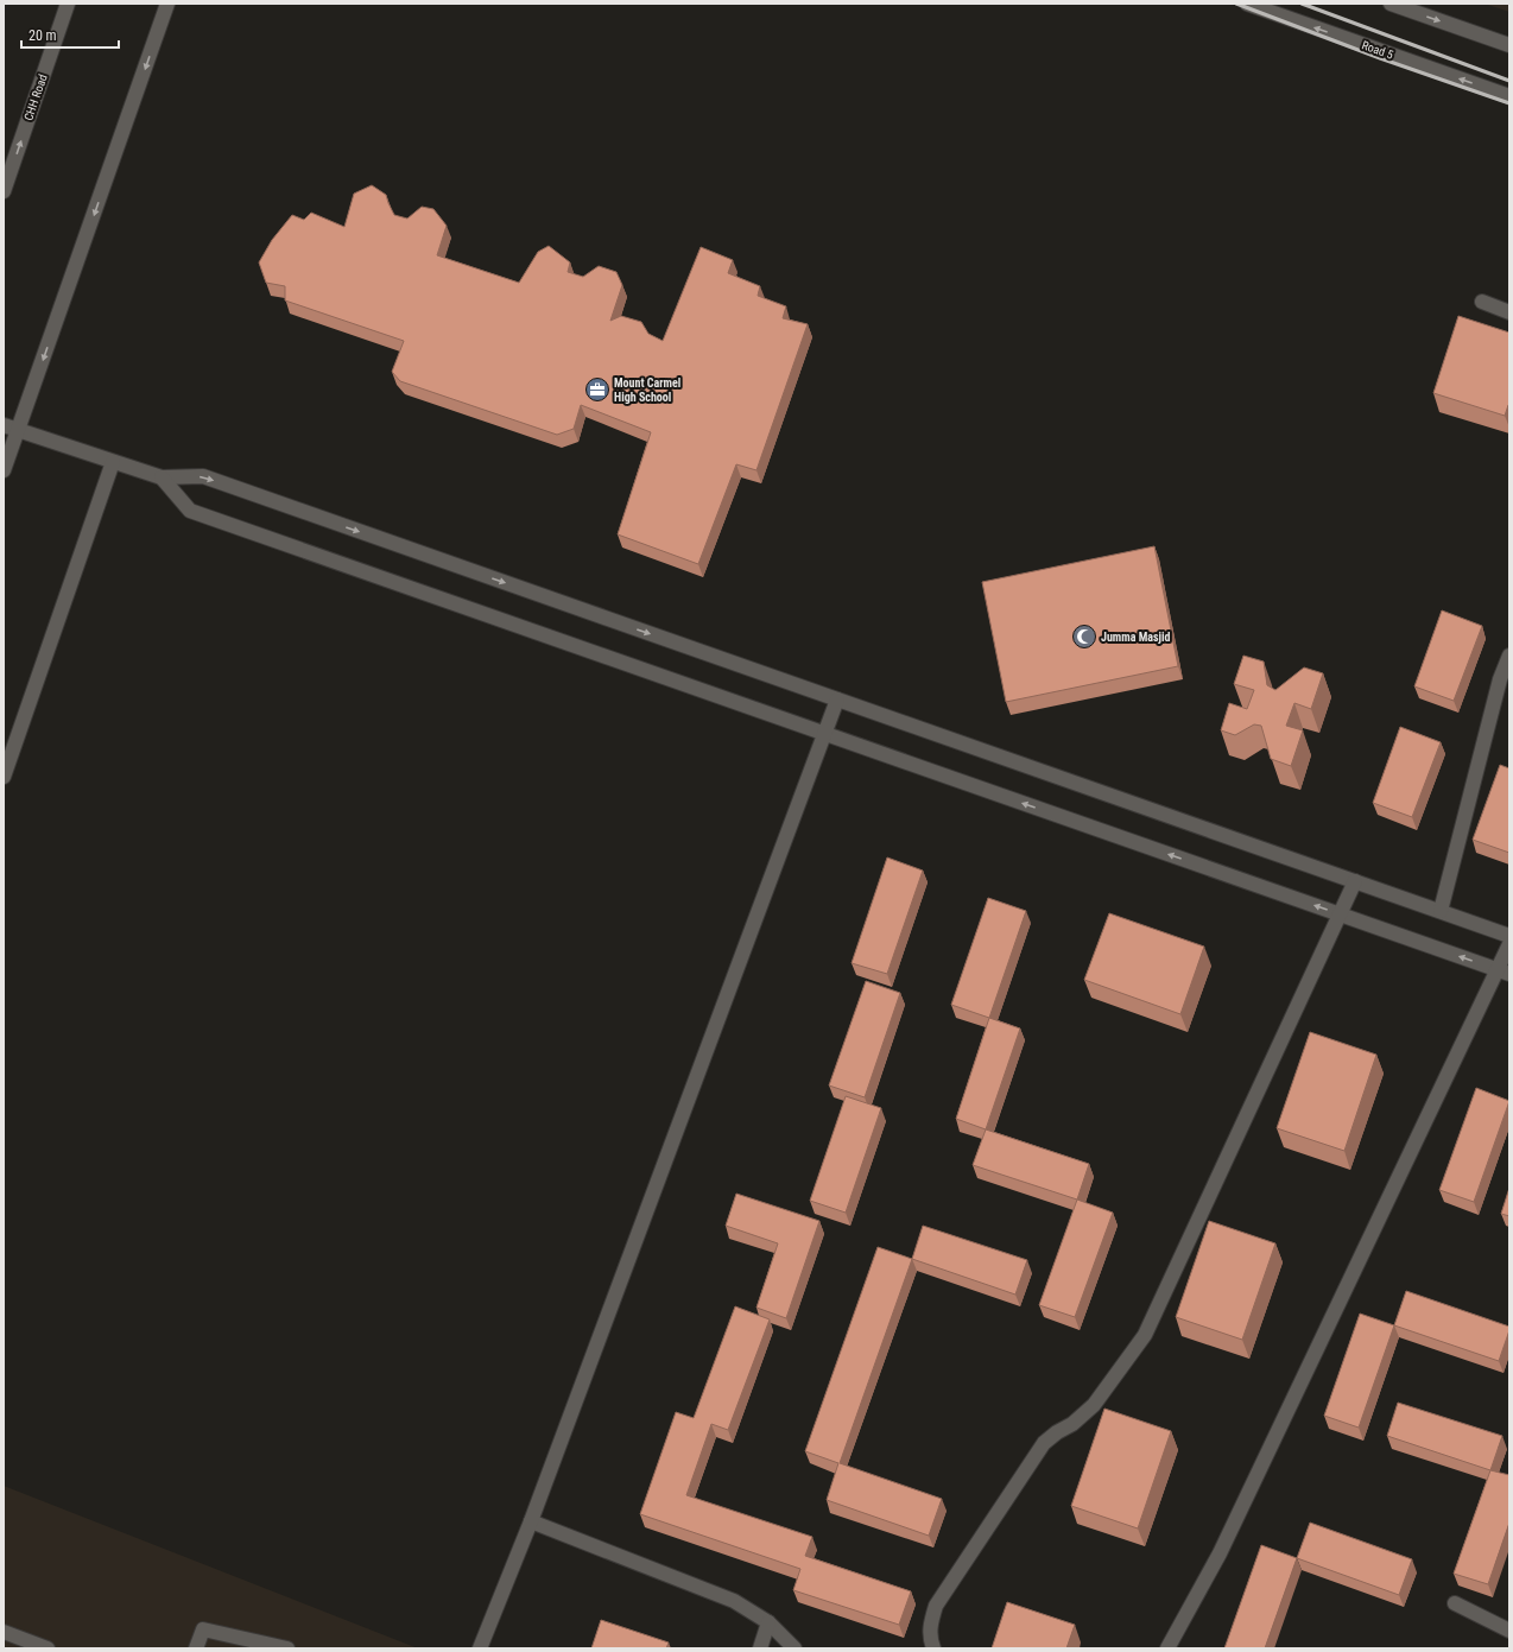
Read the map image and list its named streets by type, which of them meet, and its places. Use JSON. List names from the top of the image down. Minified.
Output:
{"streets":{"street":["Road 5","CHH Road"]},"places":{"office":["Mount Carmel High School"],"mosque":["Jumma Masjid"]},"scale_bar":"20 m"}
